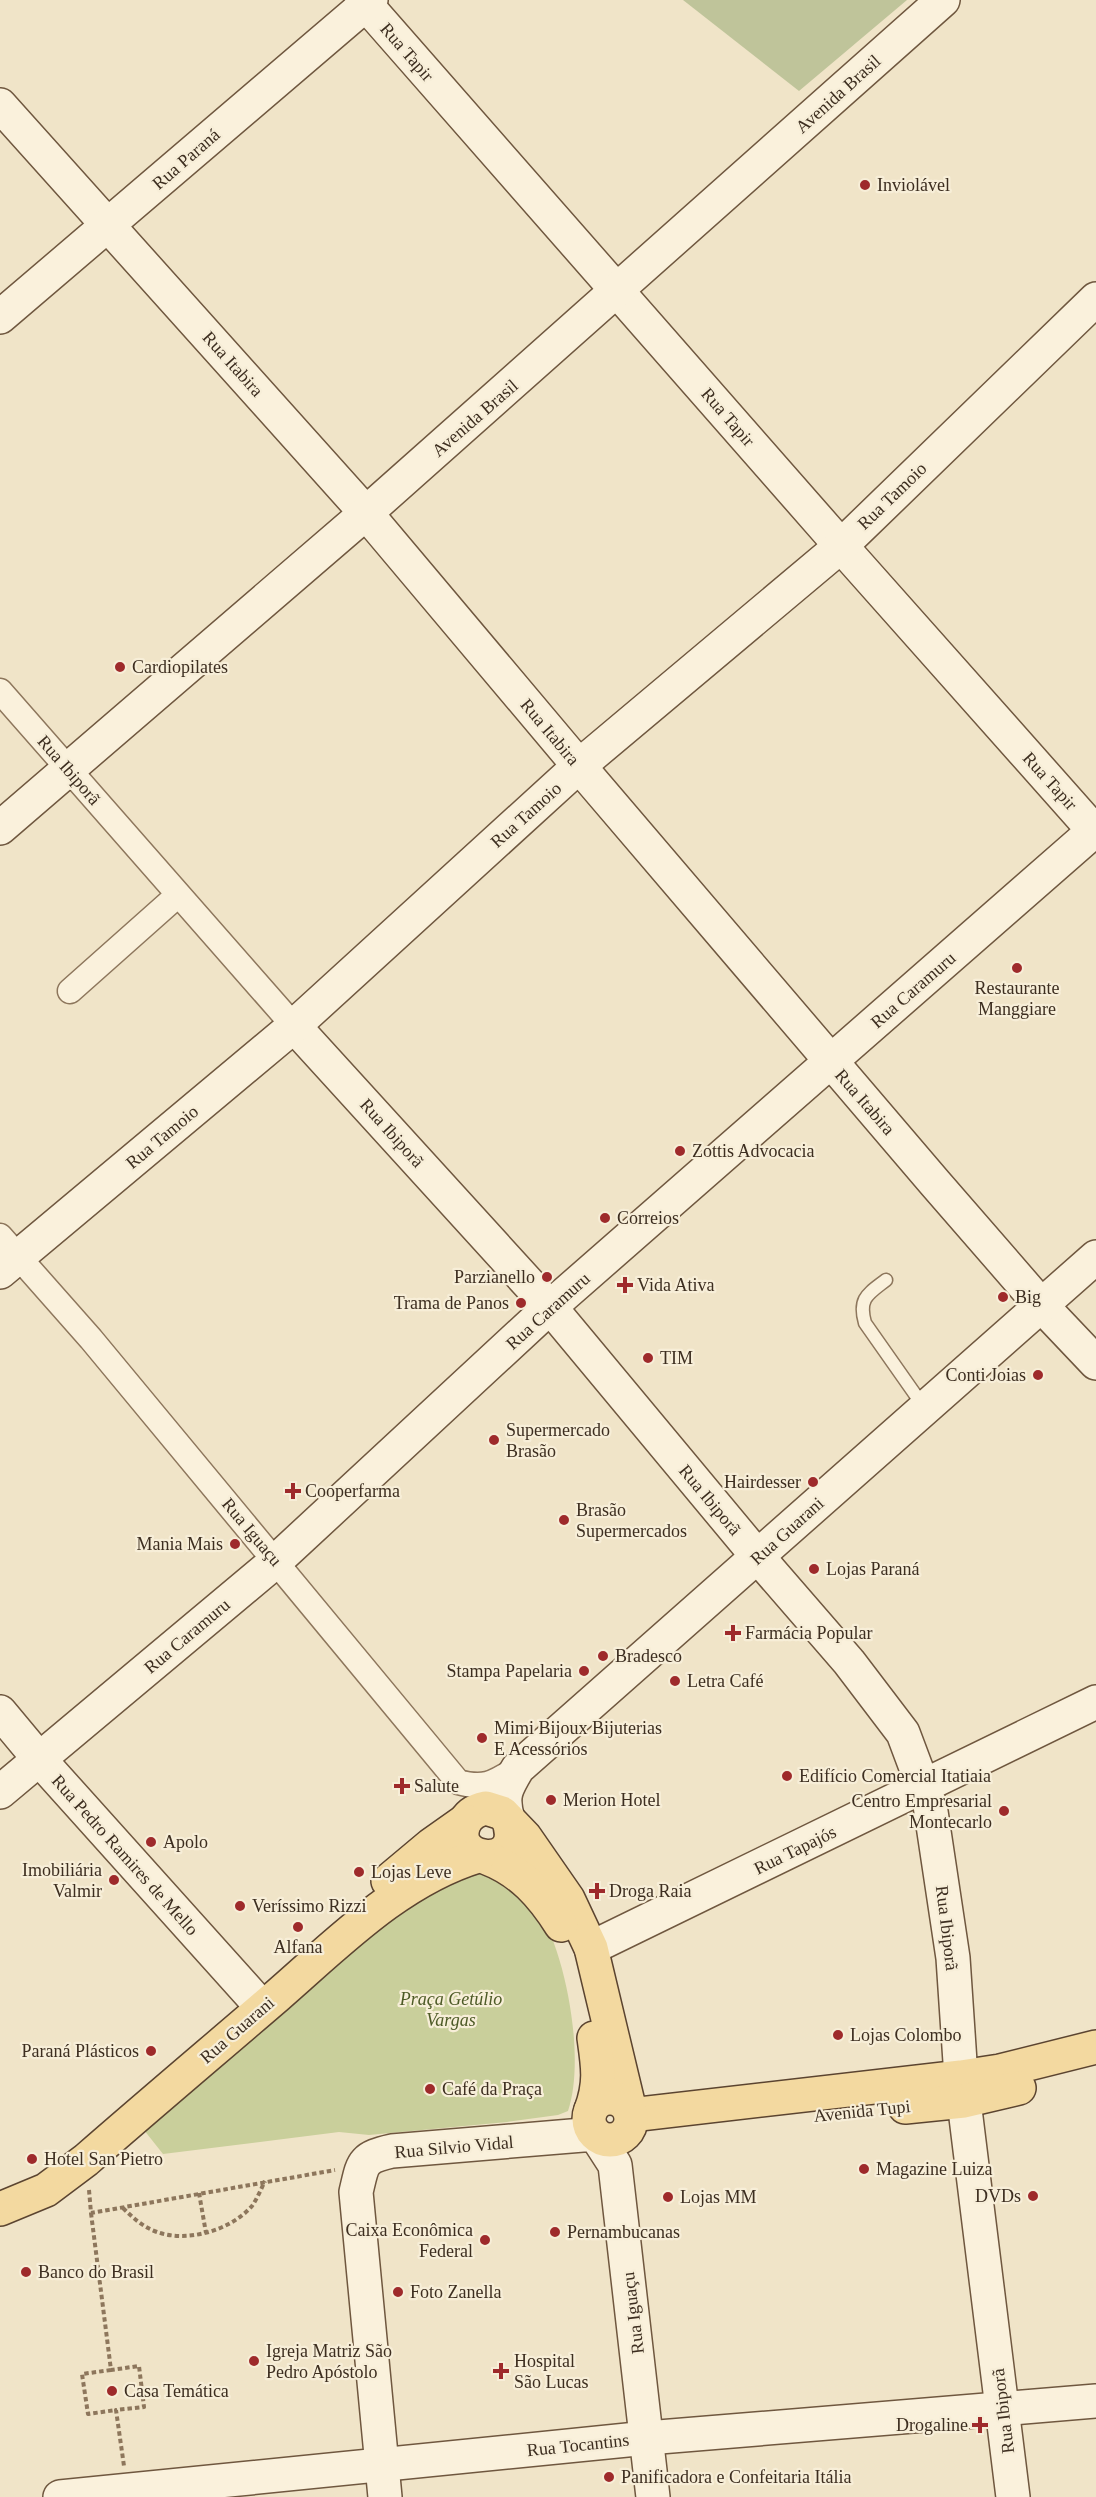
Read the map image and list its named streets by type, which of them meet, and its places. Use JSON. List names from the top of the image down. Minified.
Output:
{"streets":{"main road":["Rua Guarani","Rua Iguaçu","Avenida Tupi"],"street":["Rua Tapir","Avenida Brasil","Rua Paraná","Rua Itabira","Rua Tamoio","Rua Ibiporã","Rua Caramuru","Rua Tapajós","Rua Pedro Ramires de Mello","Rua Silvio Vidal","Rua Tocantins"]},"crossings":[["Rua Tapir","Avenida Brasil"],["Rua Tapir","Rua Paraná"],["Rua Tapir","Rua Tamoio"],["Rua Tapir","Rua Caramuru"],["Avenida Brasil","Rua Itabira"],["Avenida Brasil","Rua Ibiporã"],["Rua Paraná","Rua Itabira"],["Rua Itabira","Rua Tamoio"],["Rua Itabira","Rua Caramuru"],["Rua Itabira","Rua Guarani"],["Rua Tamoio","Rua Ibiporã"],["Rua Tamoio","Rua Iguaçu"],["Rua Ibiporã","Rua Caramuru"],["Rua Ibiporã","Rua Guarani"],["Rua Ibiporã","Rua Tapajós"],["Rua Ibiporã","Avenida Tupi"],["Rua Ibiporã","Rua Tocantins"],["Rua Caramuru","Rua Iguaçu"],["Rua Caramuru","Rua Pedro Ramires de Mello"],["Rua Guarani","Rua Iguaçu"],["Rua Guarani","Rua Pedro Ramires de Mello"],["Rua Iguaçu","Rua Tapajós"],["Rua Iguaçu","Avenida Tupi"],["Rua Iguaçu","Rua Silvio Vidal"],["Rua Iguaçu","Rua Tocantins"],["Avenida Tupi","Rua Silvio Vidal"]],"parks":["Praça Getúlio Vargas"],"places":{"other":["Inviolável","Cardiopilates","Restaurante Manggiare","Zottis Advocacia","Correios","Parzianello","Big","Trama de Panos","TIM","Conti Joias","Supermercado Brasão","Hairdesser","Brasão Supermercados","Mania Mais","Lojas Paraná","Bradesco","Stampa Papelaria","Letra Café","Mimi Bijoux Bijuterias E Acessórios","Edifício Comercial Itatiaia","Merion Hotel","Centro Empresarial Montecarlo","Apolo","Lojas Leve","Imobiliária Valmir","Veríssimo Rizzi","Alfana","Lojas Colombo","Paraná Plásticos","Café da Praça","Hotel San Pietro","Magazine Luiza","DVDs","Lojas MM","Pernambucanas","Caixa Econômica Federal","Banco do Brasil","Foto Zanella","Igreja Matriz São Pedro Apóstolo","Casa Temática","Panificadora e Confeitaria Itália"],"health":["Vida Ativa","Cooperfarma","Farmácia Popular","Salute","Droga Raia","Hospital São Lucas","Drogaline"]}}
